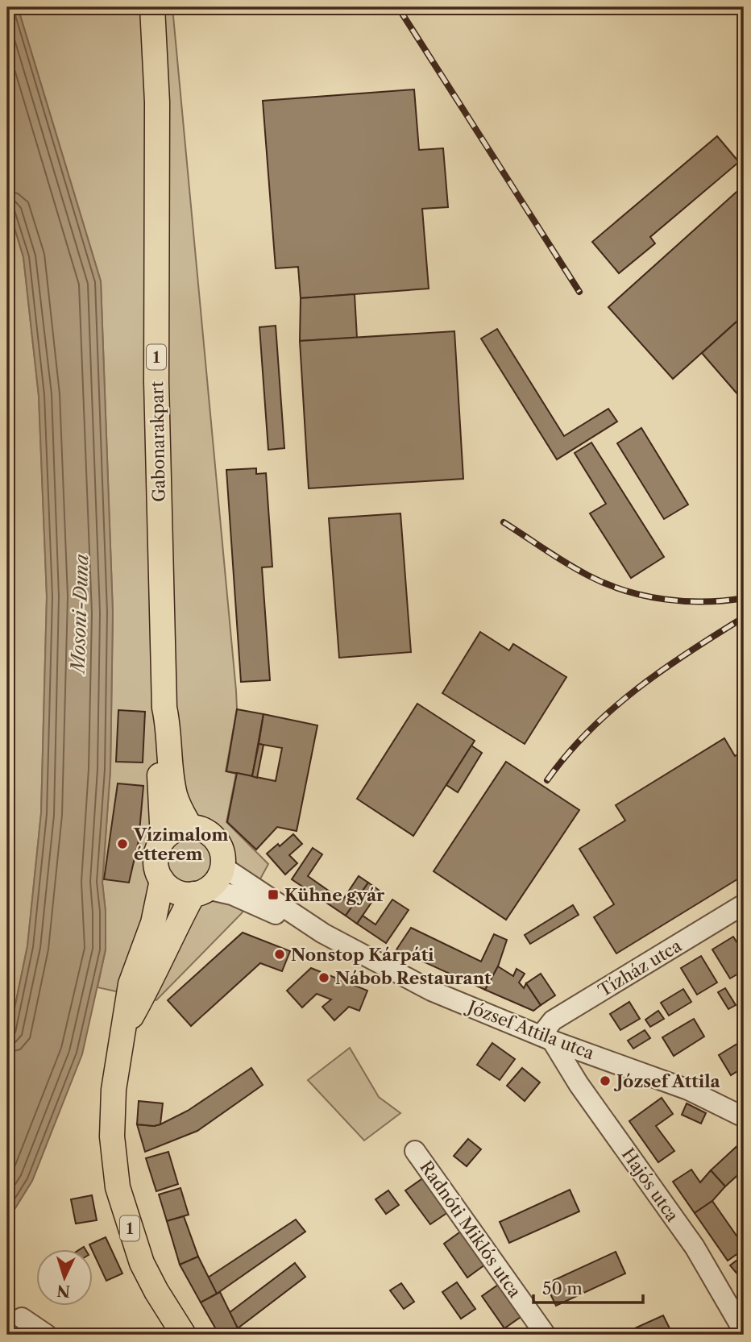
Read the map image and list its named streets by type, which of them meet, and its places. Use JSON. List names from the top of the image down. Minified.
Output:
{"streets":{"main road":["1","Gabonarakpart"],"street":["Tízház utca","József Attila utca","Hajós utca","Radnóti Miklós utca"]},"crossings":[["1","Gabonarakpart"],["1","József Attila utca"],["Tízház utca","József Attila utca"],["Tízház utca","Hajós utca"],["József Attila utca","Hajós utca"]],"water":["Mosoni-Duna"],"places":{"other":["Vízimalom étterem","Nonstop Kárpáti","Nábob Restaurant","József Attila"],"transit":["Kühne gyár"]},"scale_bar":"50 m","north":"bottom"}
